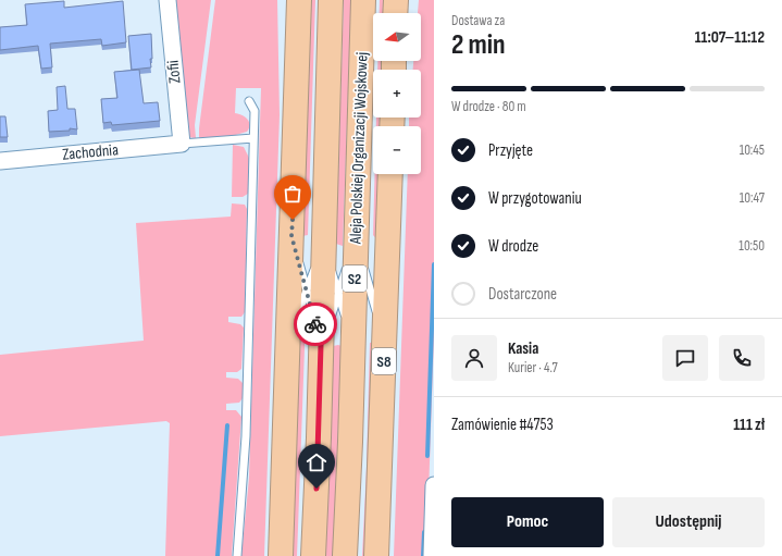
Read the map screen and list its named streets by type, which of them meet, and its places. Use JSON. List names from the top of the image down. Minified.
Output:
{"streets":{"highway":["Aleja Polskiej Organizacji Wojskowej","S2","S8"],"street":["Zofii","Zachodnia"]},"crossings":[["Zofii","Zachodnia"]],"north":"left","page":{"heading":["2 min","Dostawa za","11:07–11:12"],"panel":["Kasia","Kurier · 4.7","Zamówienie #4753","111 zł"],"map_buttons":["+","−"],"bar":"W drodze · 80 m","list":[["Przyjęte","10:45"],["W przygotowaniu","10:47"],["W drodze","10:50"],"Dostarczone"],"buttons":["Pomoc","Udostępnij"]}}
